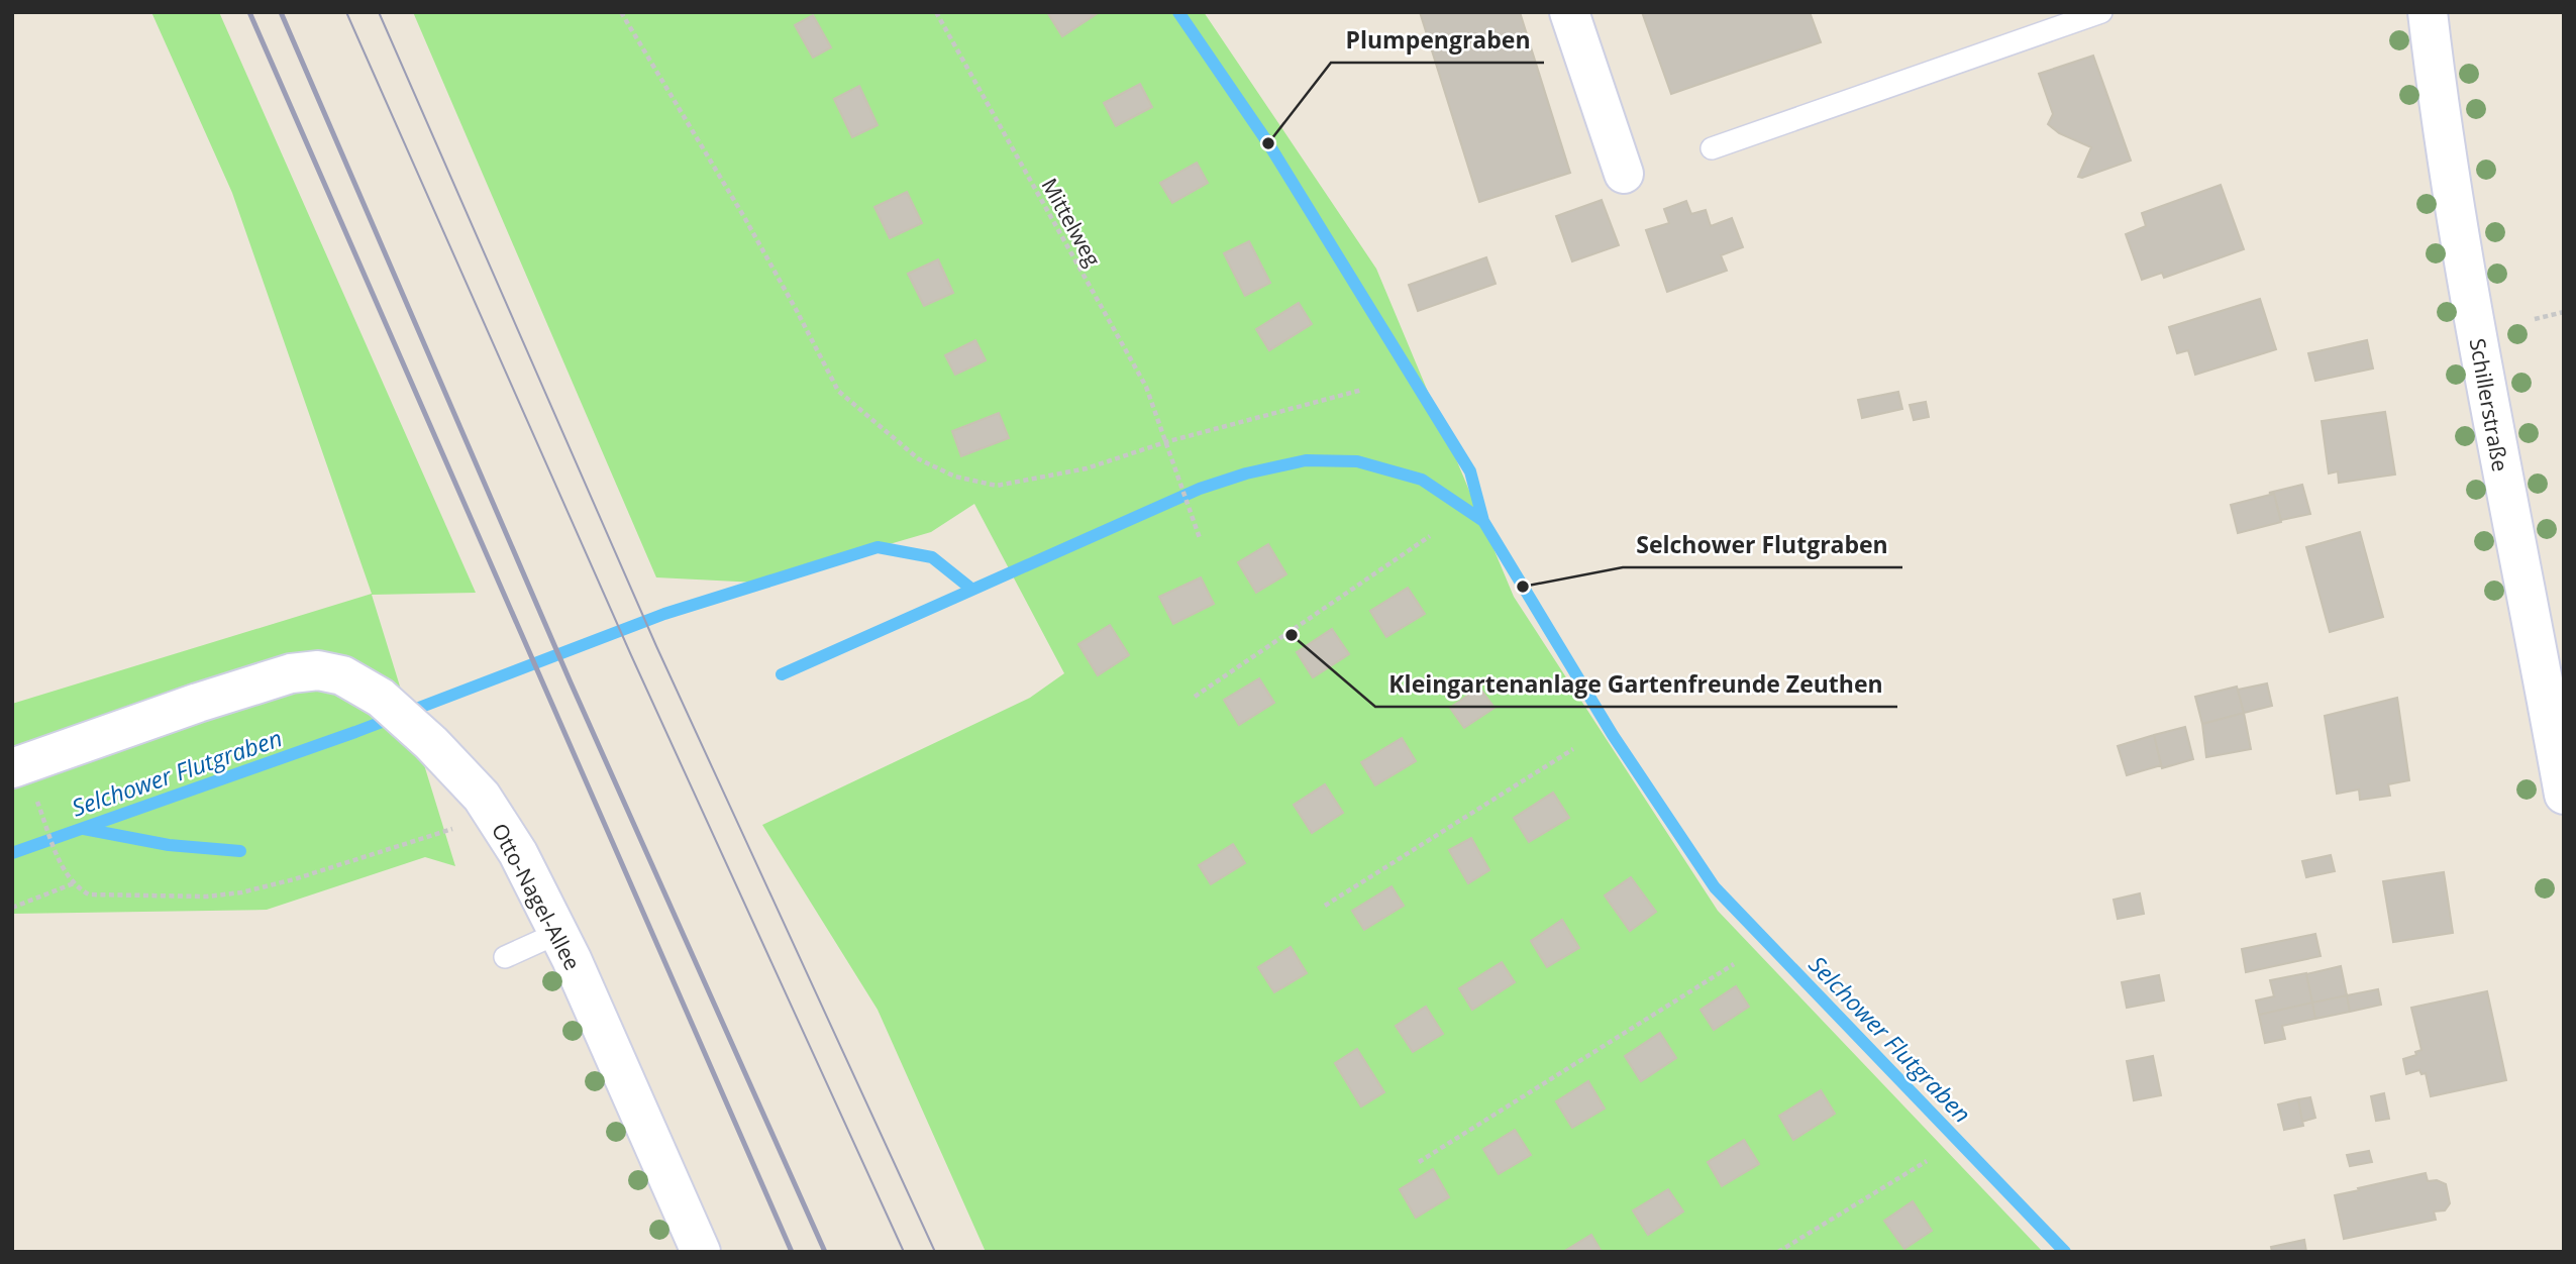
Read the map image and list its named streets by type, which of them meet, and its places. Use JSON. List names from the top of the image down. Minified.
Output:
{"streets":{"street":["Schillerstraße","Otto-Nagel-Allee"],"path":["Mittelweg"]},"water":["Selchower Flutgraben"],"places":["Plumpengraben","Selchower Flutgraben","Kleingartenanlage Gartenfreunde Zeuthen"]}
